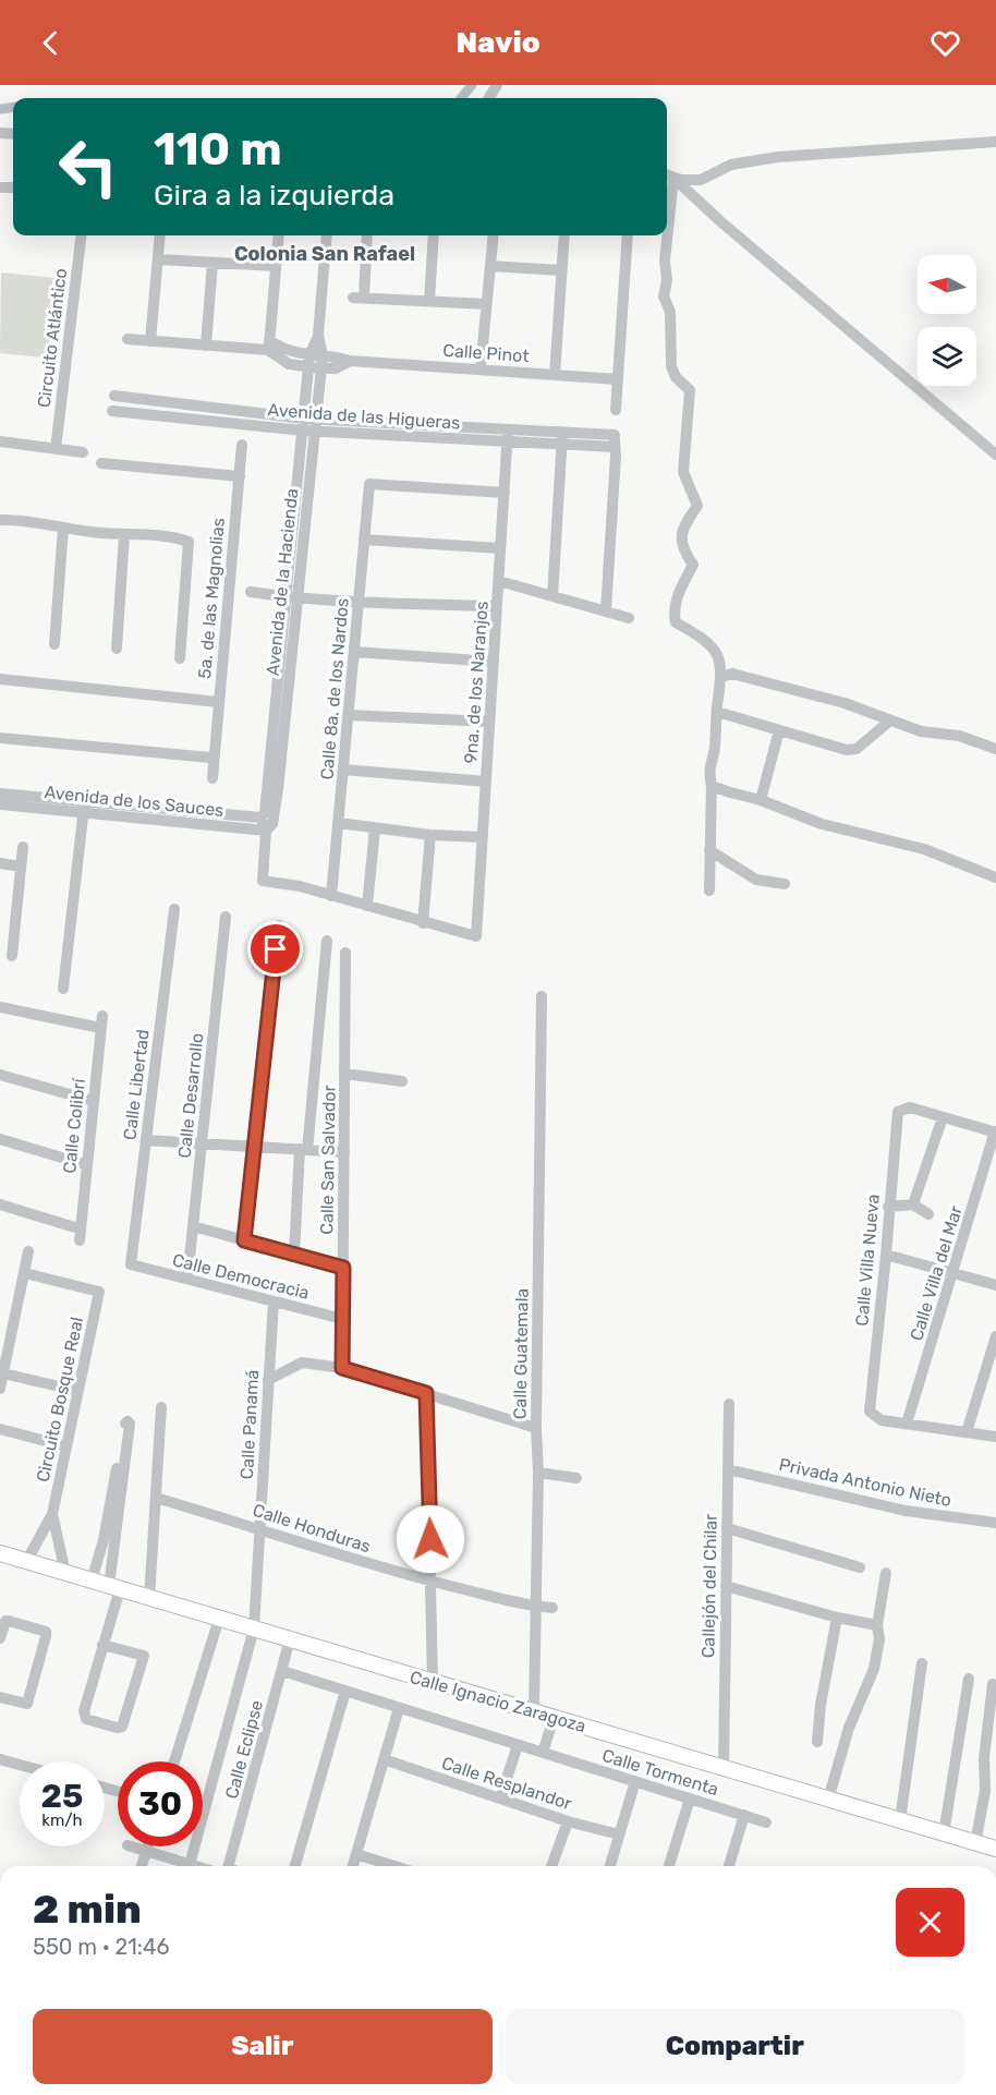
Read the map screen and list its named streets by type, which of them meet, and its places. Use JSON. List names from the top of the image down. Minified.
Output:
{"streets":{"main road":["Calle Ignacio Zaragoza"],"street":["Circuito Atlántico","Calle Pinot","Avenida de las Higueras","Avenida de la Hacienda","5a. de las Magnolias","9na. de los Naranjos","Calle 8a. de los Nardos","Avenida de los Sauces","Calle Libertad","Calle Desarrollo","Calle Colibrí","Calle San Salvador","Calle Villa Nueva","Calle Villa del Mar","Calle Democracia","Calle Guatemala","Circuito Bosque Real","Calle Panamá","Privada Antonio Nieto","Calle Honduras","Callejón del Chilar","Calle Eclipse","Calle Tormenta","Calle Resplandor"]},"crossings":[["Calle Pinot","Avenida de la Hacienda"],["Avenida de las Higueras","Avenida de la Hacienda"],["Avenida de las Higueras","9na. de los Naranjos"],["Avenida de la Hacienda","Avenida de los Sauces"],["9na. de los Naranjos","Calle 8a. de los Nardos"],["Calle Libertad","Calle Democracia"],["Calle Desarrollo","Calle Democracia"],["Calle San Salvador","Calle Democracia"],["Calle Villa Nueva","Calle Villa del Mar"],["Calle Democracia","Calle Panamá"],["Calle Guatemala","Calle Honduras"],["Calle Guatemala","Calle Ignacio Zaragoza"],["Calle Guatemala","Calle Tormenta"],["Circuito Bosque Real","Calle Ignacio Zaragoza"],["Calle Panamá","Calle Honduras"],["Calle Panamá","Calle Ignacio Zaragoza"],["Privada Antonio Nieto","Callejón del Chilar"],["Callejón del Chilar","Calle Ignacio Zaragoza"],["Calle Ignacio Zaragoza","Calle Eclipse"],["Calle Eclipse","Calle Tormenta"]],"districts":["Colonia San Rafael"],"north":"left","page":{"header":"Navio","turn":["110 m","Gira a la izquierda"],"speed":"25 km/h","limit":"30","heading":["2 min","550 m · 21:46"],"buttons":["Salir","Compartir"]}}
